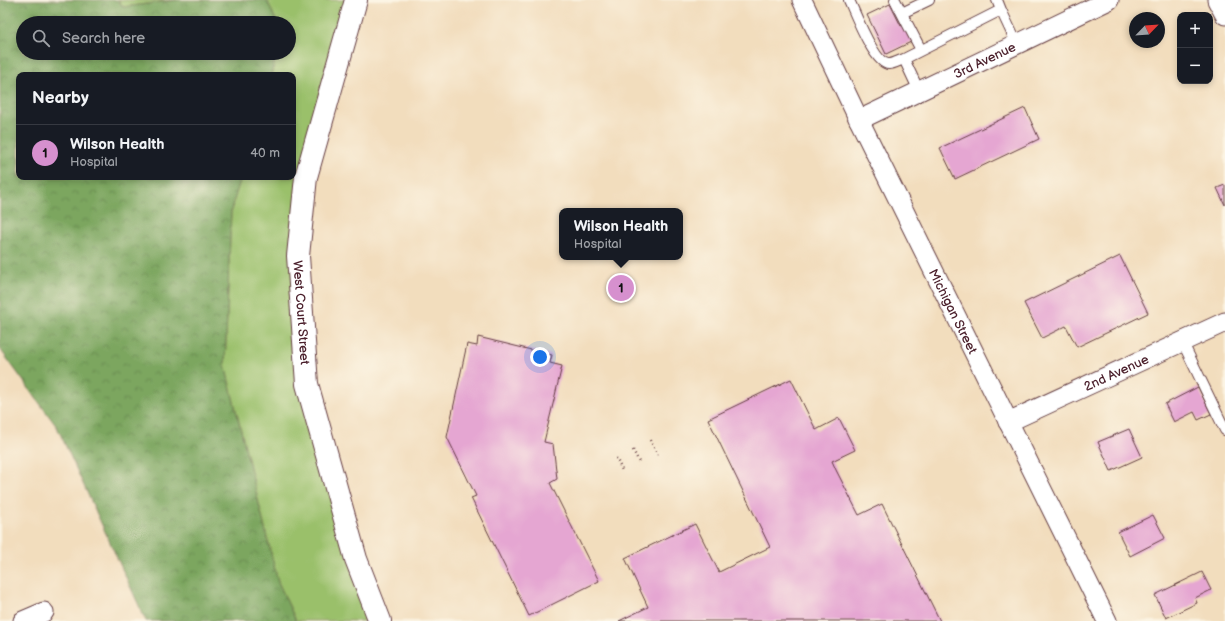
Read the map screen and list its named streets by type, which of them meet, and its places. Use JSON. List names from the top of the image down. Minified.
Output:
{"streets":{"main road":["West Court Street"],"street":["3rd Avenue","Michigan Street","2nd Avenue"]},"crossings":[["3rd Avenue","Michigan Street"],["Michigan Street","2nd Avenue"]],"north":"top right","page":{"map_buttons":["+","−"],"search":"Search here","heading":"Nearby","list":[{"mark":"1","name":"Wilson Health","note":"Hospital","value":"40 m"}],"popup":["Wilson Health","Hospital"],"pins":"1"}}
